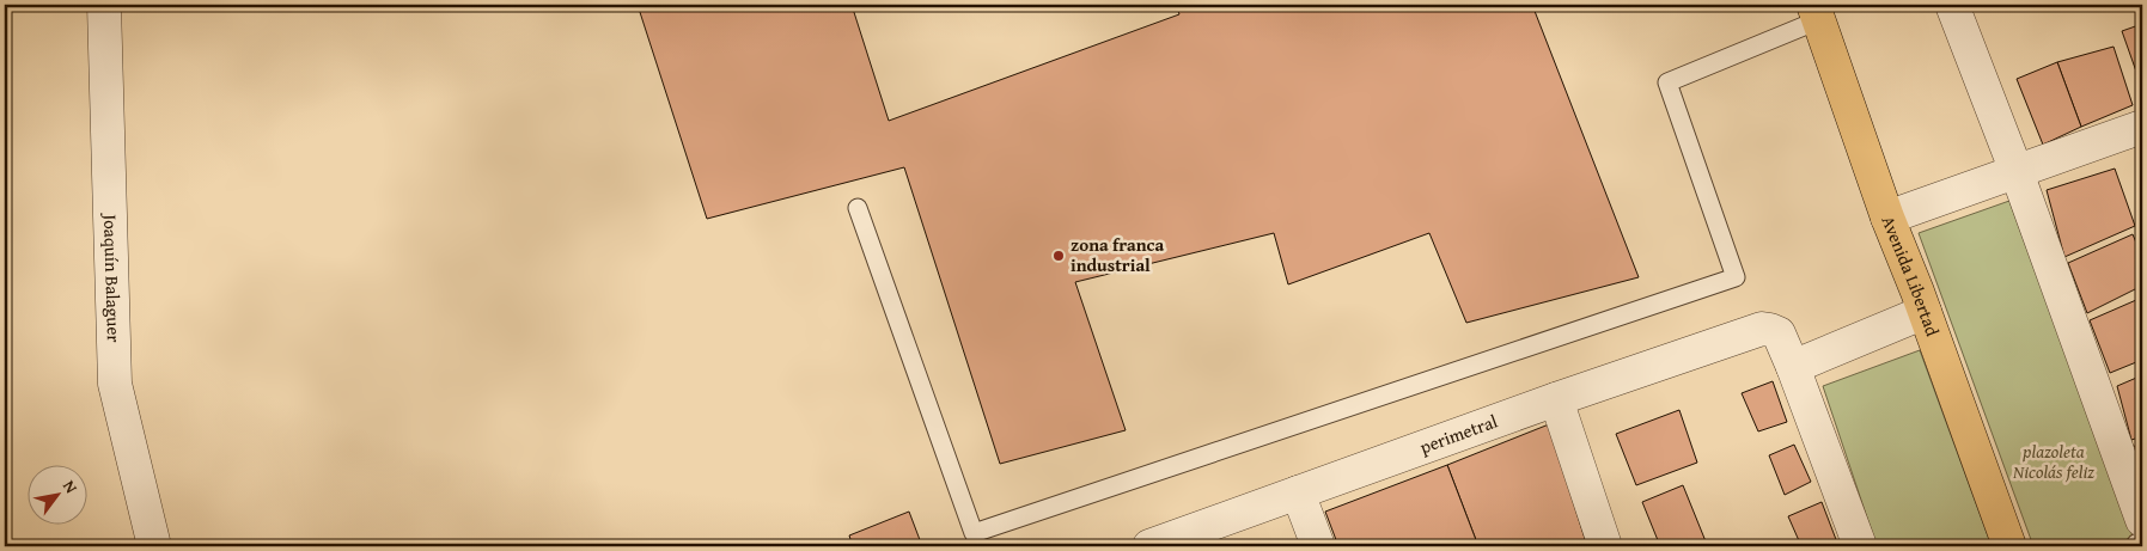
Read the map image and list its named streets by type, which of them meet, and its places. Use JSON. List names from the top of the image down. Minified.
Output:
{"streets":{"main road":["Avenida Libertad"],"street":["Joaquín Balaguer","perimetral"]},"parks":["plazoleta Nicolás feliz"],"places":["zona franca industrial"],"north":"top right"}
